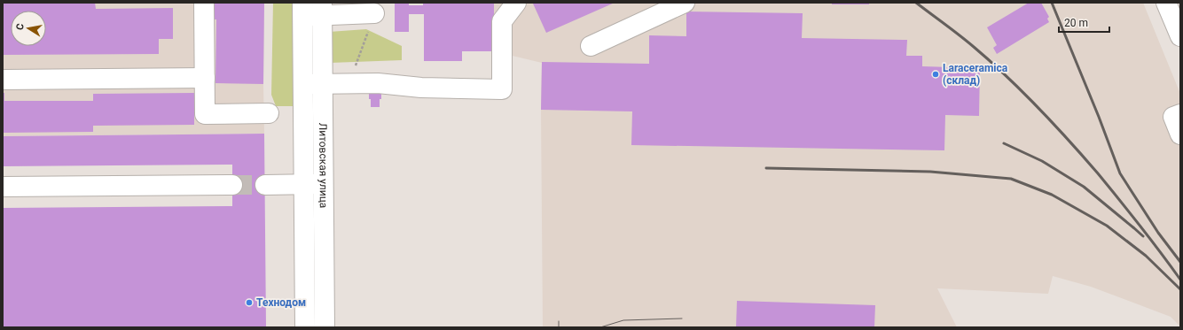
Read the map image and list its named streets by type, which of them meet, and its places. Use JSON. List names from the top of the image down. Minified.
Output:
{"streets":{"street":["Литовская улица"]},"places":["Laraceramica (склад)","Технодом"],"scale_bar":"20 m","north":"left"}
